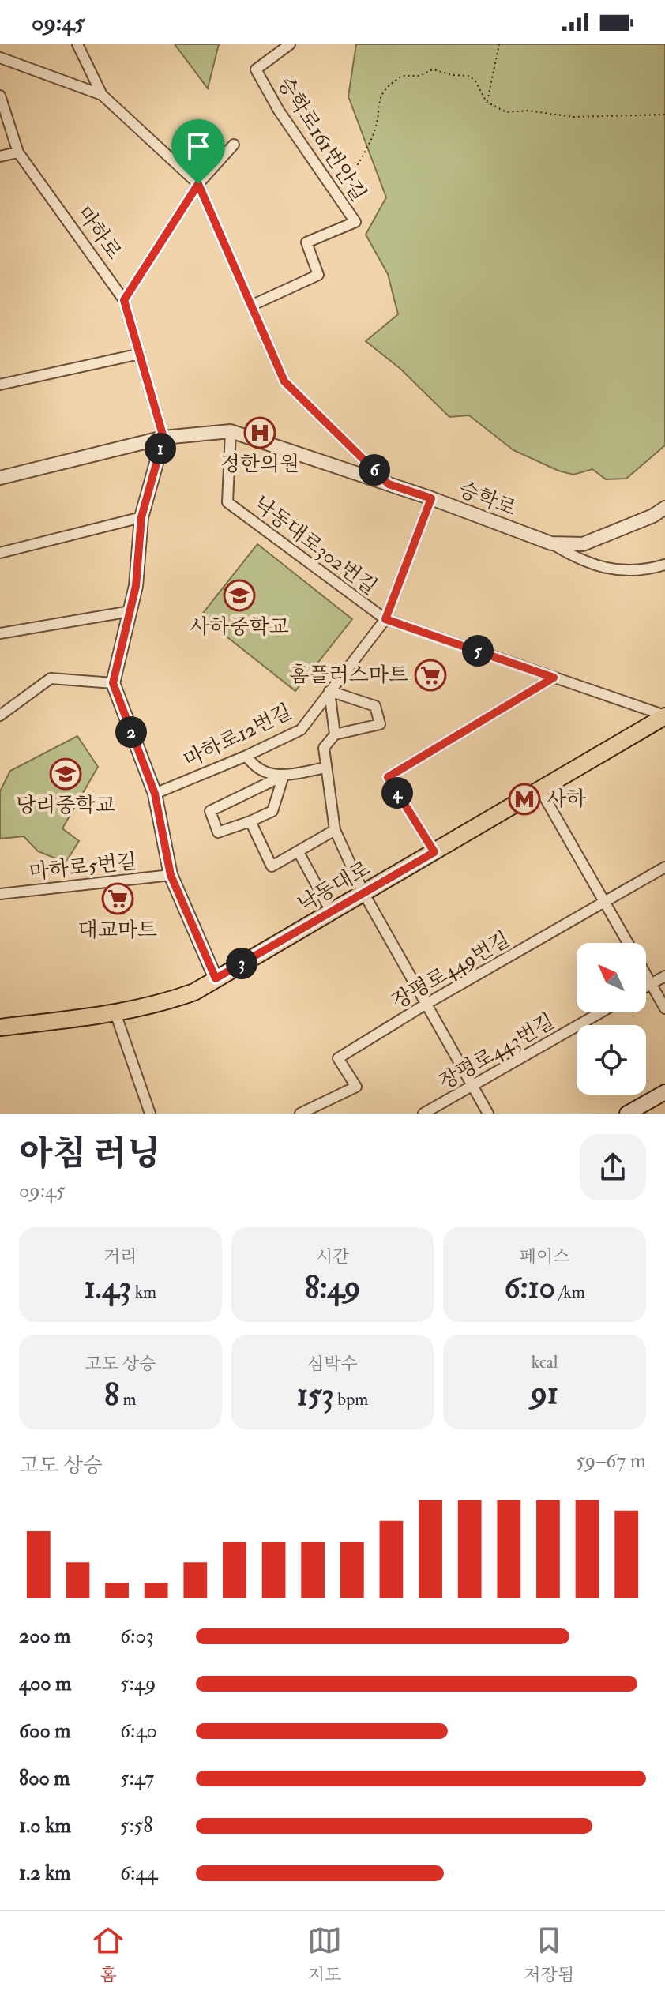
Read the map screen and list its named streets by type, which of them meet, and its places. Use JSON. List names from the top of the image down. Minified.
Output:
{"streets":{"main road":["낙동대로"],"street":["승학로161번안길","마하로","승학로","낙동대로302번길","마하로12번길","마하로5번길","장평로449번길","장평로443번길"]},"crossings":[["마하로","승학로"],["승학로","낙동대로302번길"],["승학로","마하로12번길"],["낙동대로302번길","마하로12번길"],["낙동대로302번길","낙동대로"]],"places":{"hospital":["정한의원"],"school or university":["사하중학교","당리중학교"],"supermarket":["홈플러스마트","대교마트"],"metro station":["사하"]},"north":"top left","page":{"status":"09:45","pins":["1","6","5","2","4","3"],"heading":["아침 러닝","09:45"],"stats":[["거리","1.43 km"],["시간","8:49"],["페이스","6:10 /km"],["고도 상승","8 m"],["심박수","153 bpm"],["kcal","91"]],"chart":["고도 상승","59–67 m"],"list":[{"name":"200 m","note":"6:03"},{"name":"400 m","note":"5:49"},{"name":"600 m","note":"6:40"},{"name":"800 m","note":"5:47"},{"name":"1.0 km","note":"5:58"},{"name":"1.2 km","note":"6:44"}],"tabs":["홈","지도","저장됨"]}}
